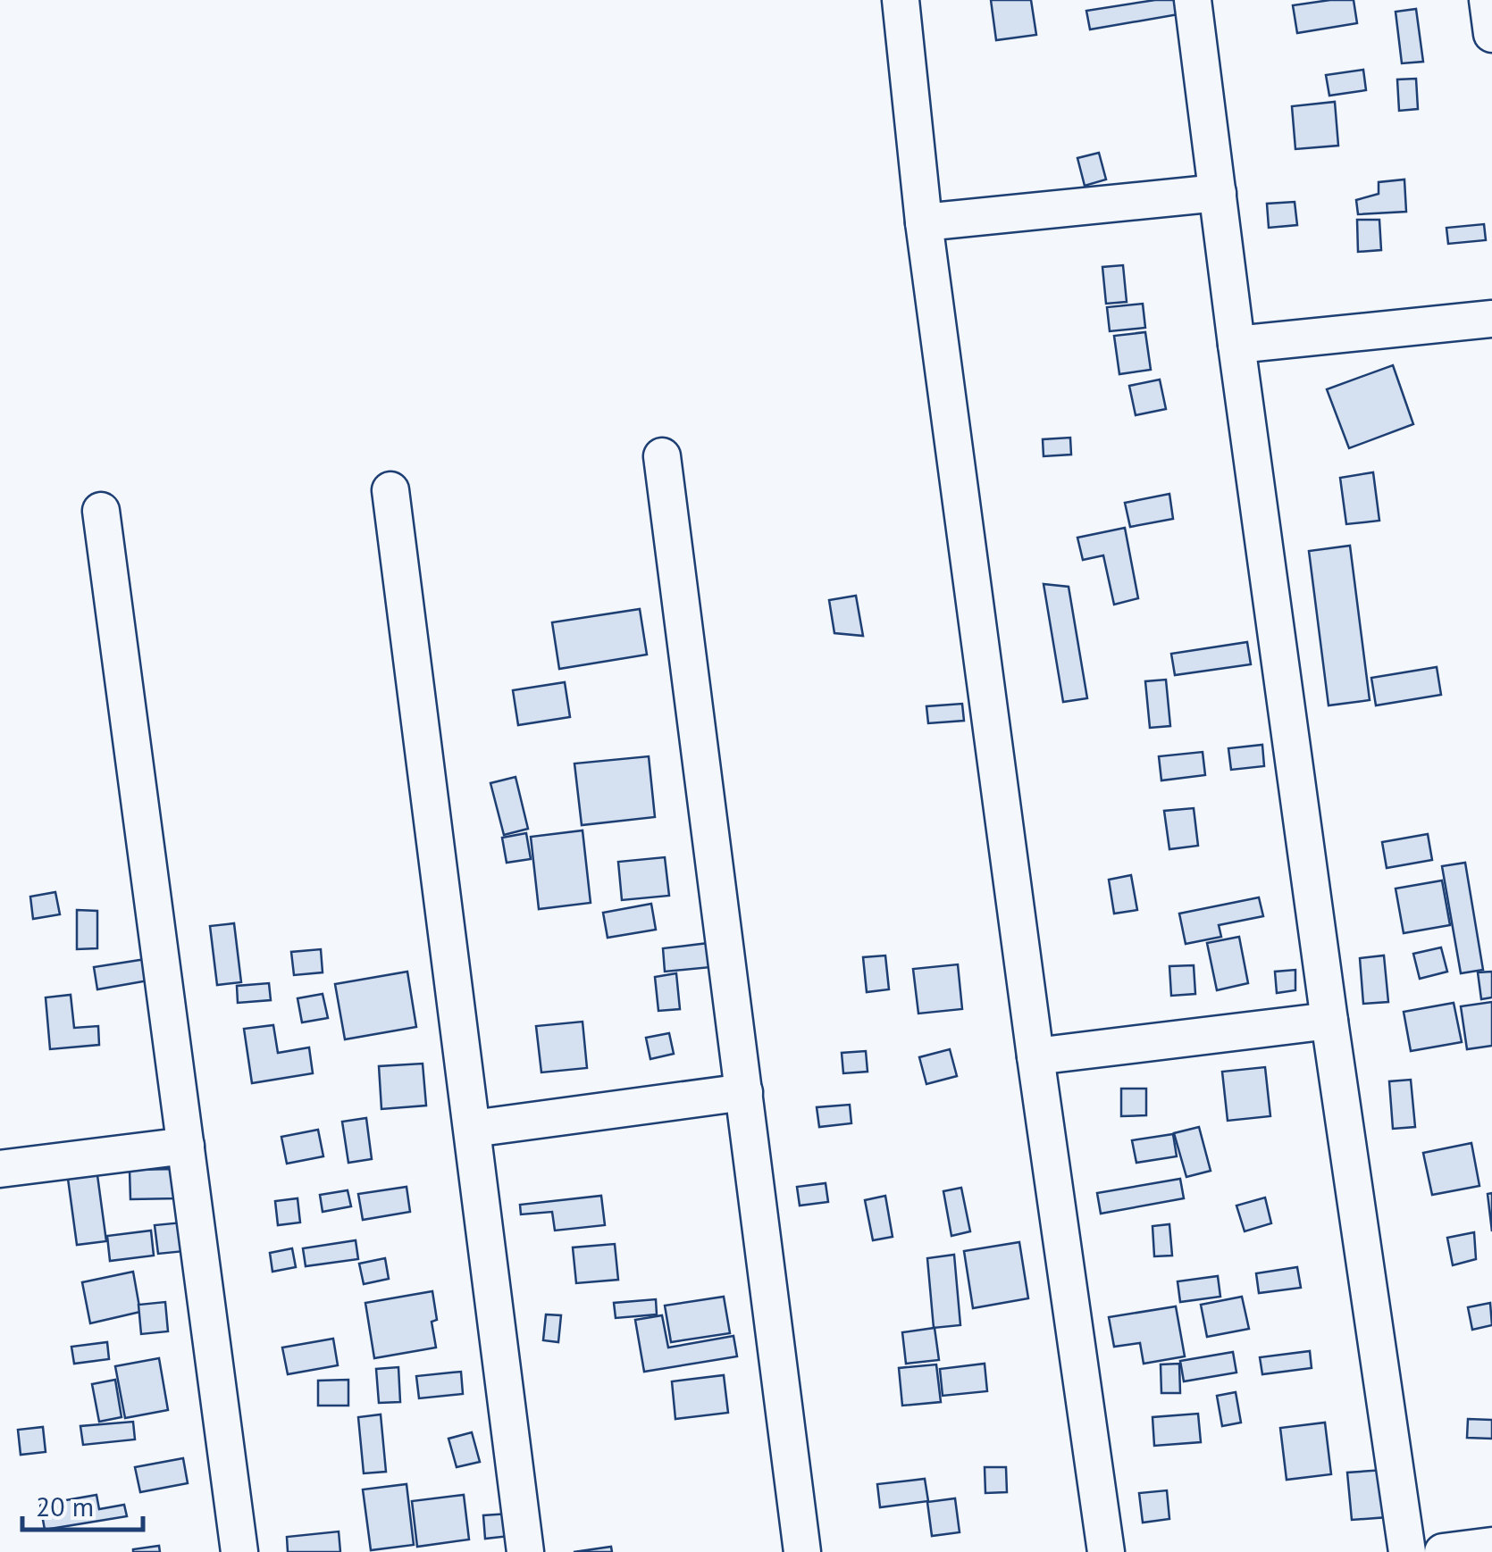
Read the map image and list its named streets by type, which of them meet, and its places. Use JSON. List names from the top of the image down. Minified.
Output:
{"scale_bar":"20 m"}
